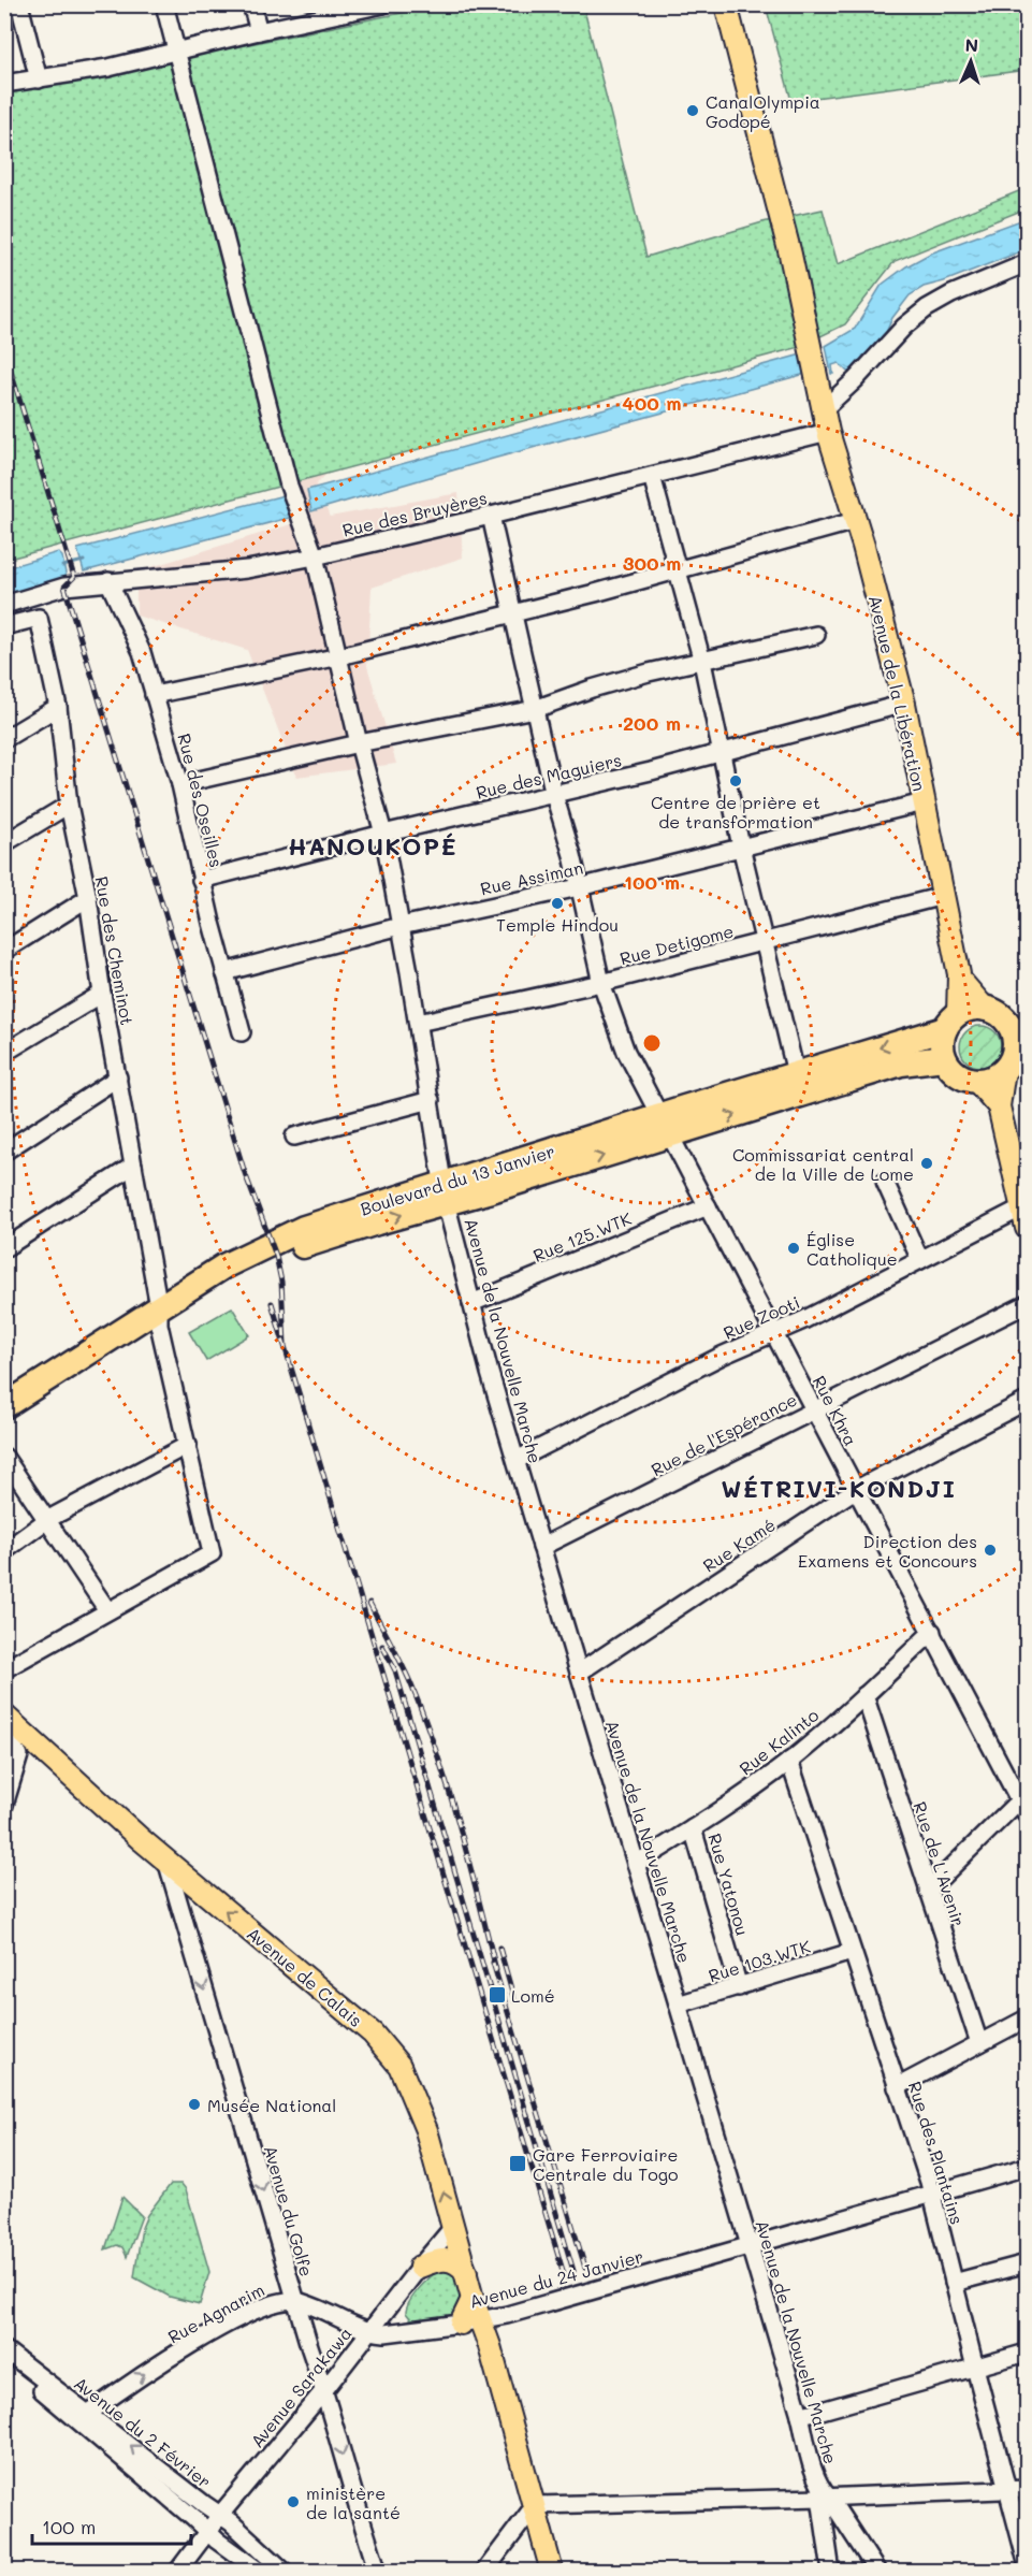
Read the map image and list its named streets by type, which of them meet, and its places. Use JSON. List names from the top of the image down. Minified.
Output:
{"streets":{"highway":["Boulevard du 13 Janvier"],"main road":["Avenue de la Libération","Avenue de Calais"],"street":["Rue des Bruyères","Rue des Maguiers","Rue des Oseilles","Rue Assiman","Rue Detigome","Rue des Cheminot","Rue 125.WTK","Rue Zooti","Avenue de la Nouvelle Marche","Rue Khra","Rue de l'Espérance","Rue Kamé","Rue Kalinto","Rue de L'Avenir","Rue Yatonou","Rue 103.WTK","Rue des Plantains","Avenue du Golfe","Avenue du 24 Janvier","Rue Agnarim","Avenue Sarakawa","Avenue du 2 Février"]},"crossings":[["Rue des Bruyères","Avenue de la Libération"],["Rue des Bruyères","Rue des Oseilles"],["Rue des Bruyères","Avenue de la Nouvelle Marche"],["Rue des Bruyères","Rue Khra"],["Avenue de la Libération","Rue des Maguiers"],["Avenue de la Libération","Rue Assiman"],["Avenue de la Libération","Rue Detigome"],["Rue des Maguiers","Rue des Oseilles"],["Rue des Maguiers","Avenue de la Nouvelle Marche"],["Rue des Maguiers","Rue Khra"],["Rue des Oseilles","Rue Assiman"],["Rue Assiman","Avenue de la Nouvelle Marche"],["Rue Assiman","Rue Khra"],["Rue Detigome","Avenue de la Nouvelle Marche"],["Rue Detigome","Rue Khra"],["Rue des Cheminot","Boulevard du 13 Janvier"],["Boulevard du 13 Janvier","Avenue de la Nouvelle Marche"],["Boulevard du 13 Janvier","Rue Khra"],["Rue 125.WTK","Avenue de la Nouvelle Marche"],["Rue 125.WTK","Rue Khra"],["Rue Zooti","Avenue de la Nouvelle Marche"],["Rue Zooti","Rue Khra"],["Avenue de la Nouvelle Marche","Rue de l'Espérance"],["Avenue de la Nouvelle Marche","Rue Kamé"],["Avenue de la Nouvelle Marche","Rue Kalinto"],["Avenue de la Nouvelle Marche","Rue 103.WTK"],["Avenue de la Nouvelle Marche","Avenue du 24 Janvier"],["Rue Khra","Rue de l'Espérance"],["Rue Khra","Rue Kamé"],["Rue Khra","Rue Kalinto"],["Rue Kalinto","Rue de L'Avenir"],["Rue Kalinto","Rue Yatonou"],["Rue Kalinto","Rue des Plantains"],["Rue Yatonou","Rue 103.WTK"],["Rue 103.WTK","Rue des Plantains"],["Avenue de Calais","Avenue du Golfe"],["Avenue de Calais","Avenue du 24 Janvier"],["Avenue de Calais","Avenue Sarakawa"],["Rue des Plantains","Avenue du 24 Janvier"],["Avenue du Golfe","Rue Agnarim"],["Avenue du Golfe","Avenue Sarakawa"],["Avenue du 24 Janvier","Avenue Sarakawa"],["Rue Agnarim","Avenue du 2 Février"],["Avenue Sarakawa","Avenue du 2 Février"]],"one_way":["Avenue de Calais","Avenue du Golfe","Rue Agnarim"],"districts":["HANOUKOPÉ","WÉTRIVI-KONDJI"],"places":{"other":["CanalOlympia Godopé","Centre de prière et de transformation","Temple Hindou","Commissariat central de la Ville de Lome","Église Catholique","Direction des Examens et Concours","Musée National","ministère de la santé"],"transit":["Lomé","Gare Ferroviaire Centrale du Togo"]},"scale_bar":"100 m","north":"top","rings":["400 m","300 m","200 m","100 m"]}
